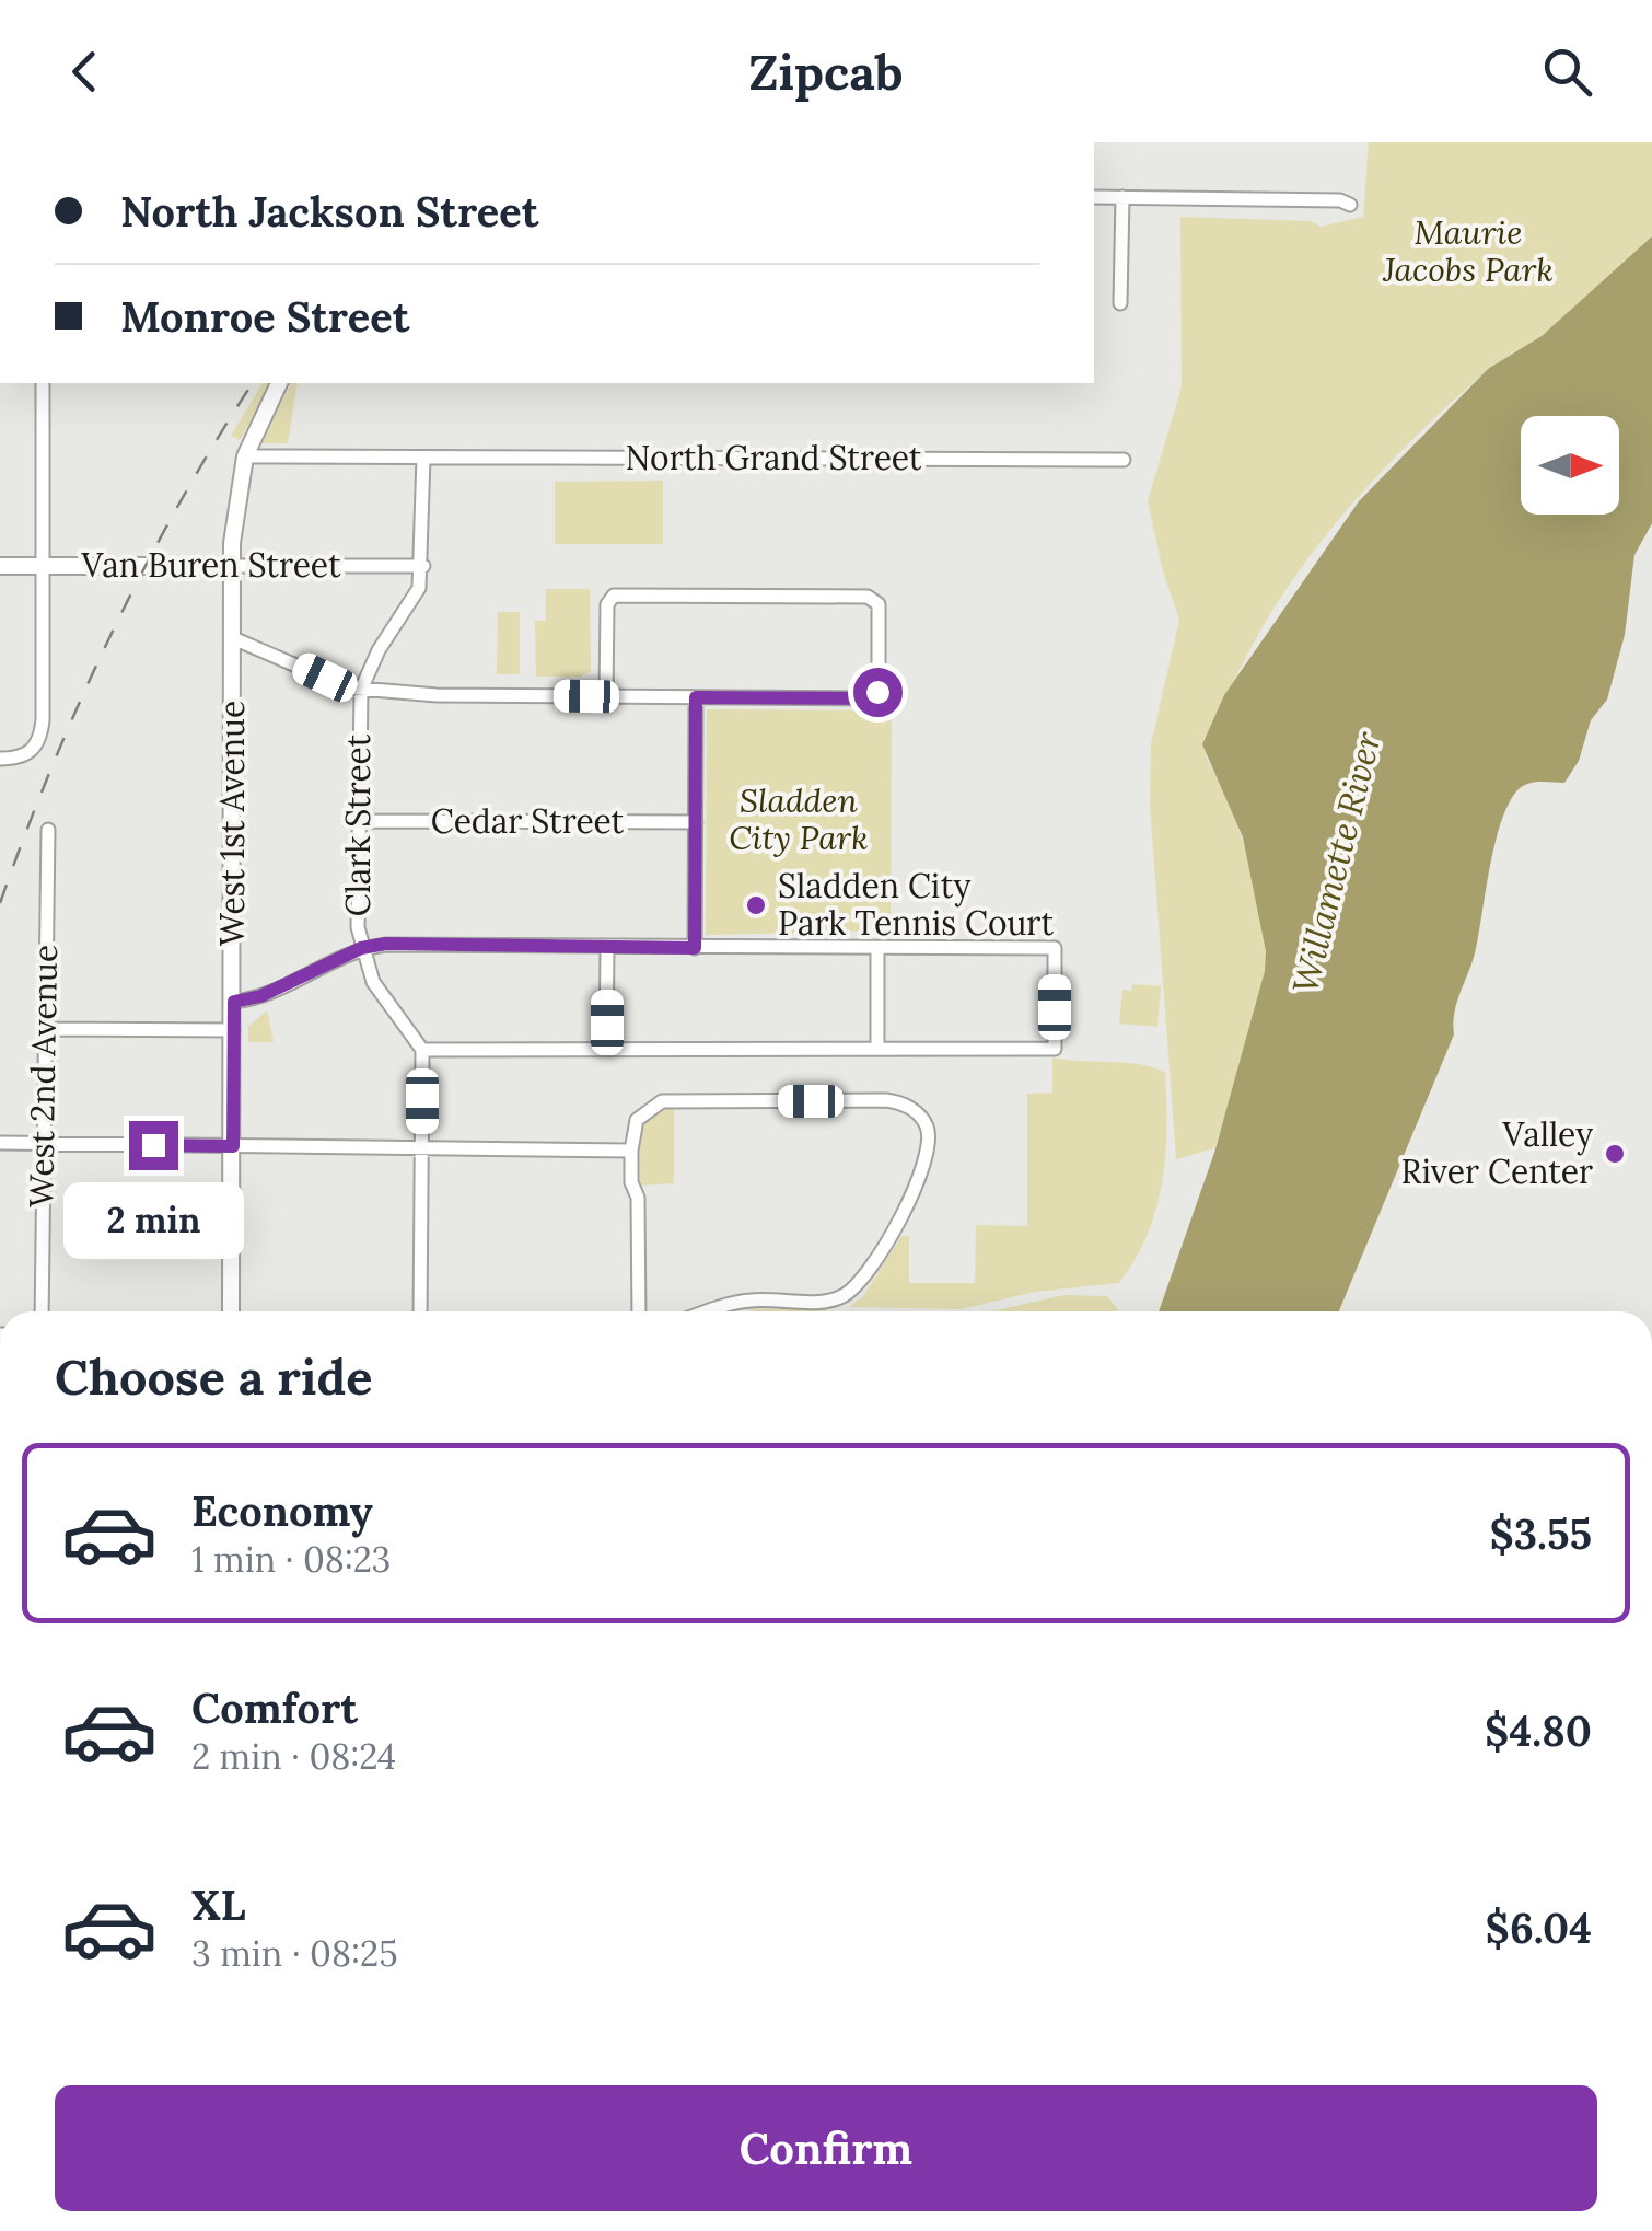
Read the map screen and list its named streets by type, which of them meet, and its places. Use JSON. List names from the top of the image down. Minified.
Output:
{"streets":{"street":["North Grand Street","Van Buren Street","Cedar Street","West 1st Avenue","Clark Street","West 2nd Avenue"]},"crossings":[["North Grand Street","West 1st Avenue"],["North Grand Street","Clark Street"],["Van Buren Street","West 1st Avenue"],["Van Buren Street","Clark Street"],["Cedar Street","Clark Street"]],"water":["Willamette River"],"parks":["Maurie Jacobs Park","Sladden City Park"],"places":["Sladden City Park Tennis Court","Valley River Center"],"north":"right","page":{"header":"Zipcab","banner":["North Jackson Street","Monroe Street"],"bubble":"2 min","heading":"Choose a ride","list":[{"name":"Economy","note":"1 min · 08:23","value":"$3.55"},{"name":"Comfort","note":"2 min · 08:24","value":"$4.80"},{"name":"XL","note":"3 min · 08:25","value":"$6.04"}],"buttons":"Confirm"}}
